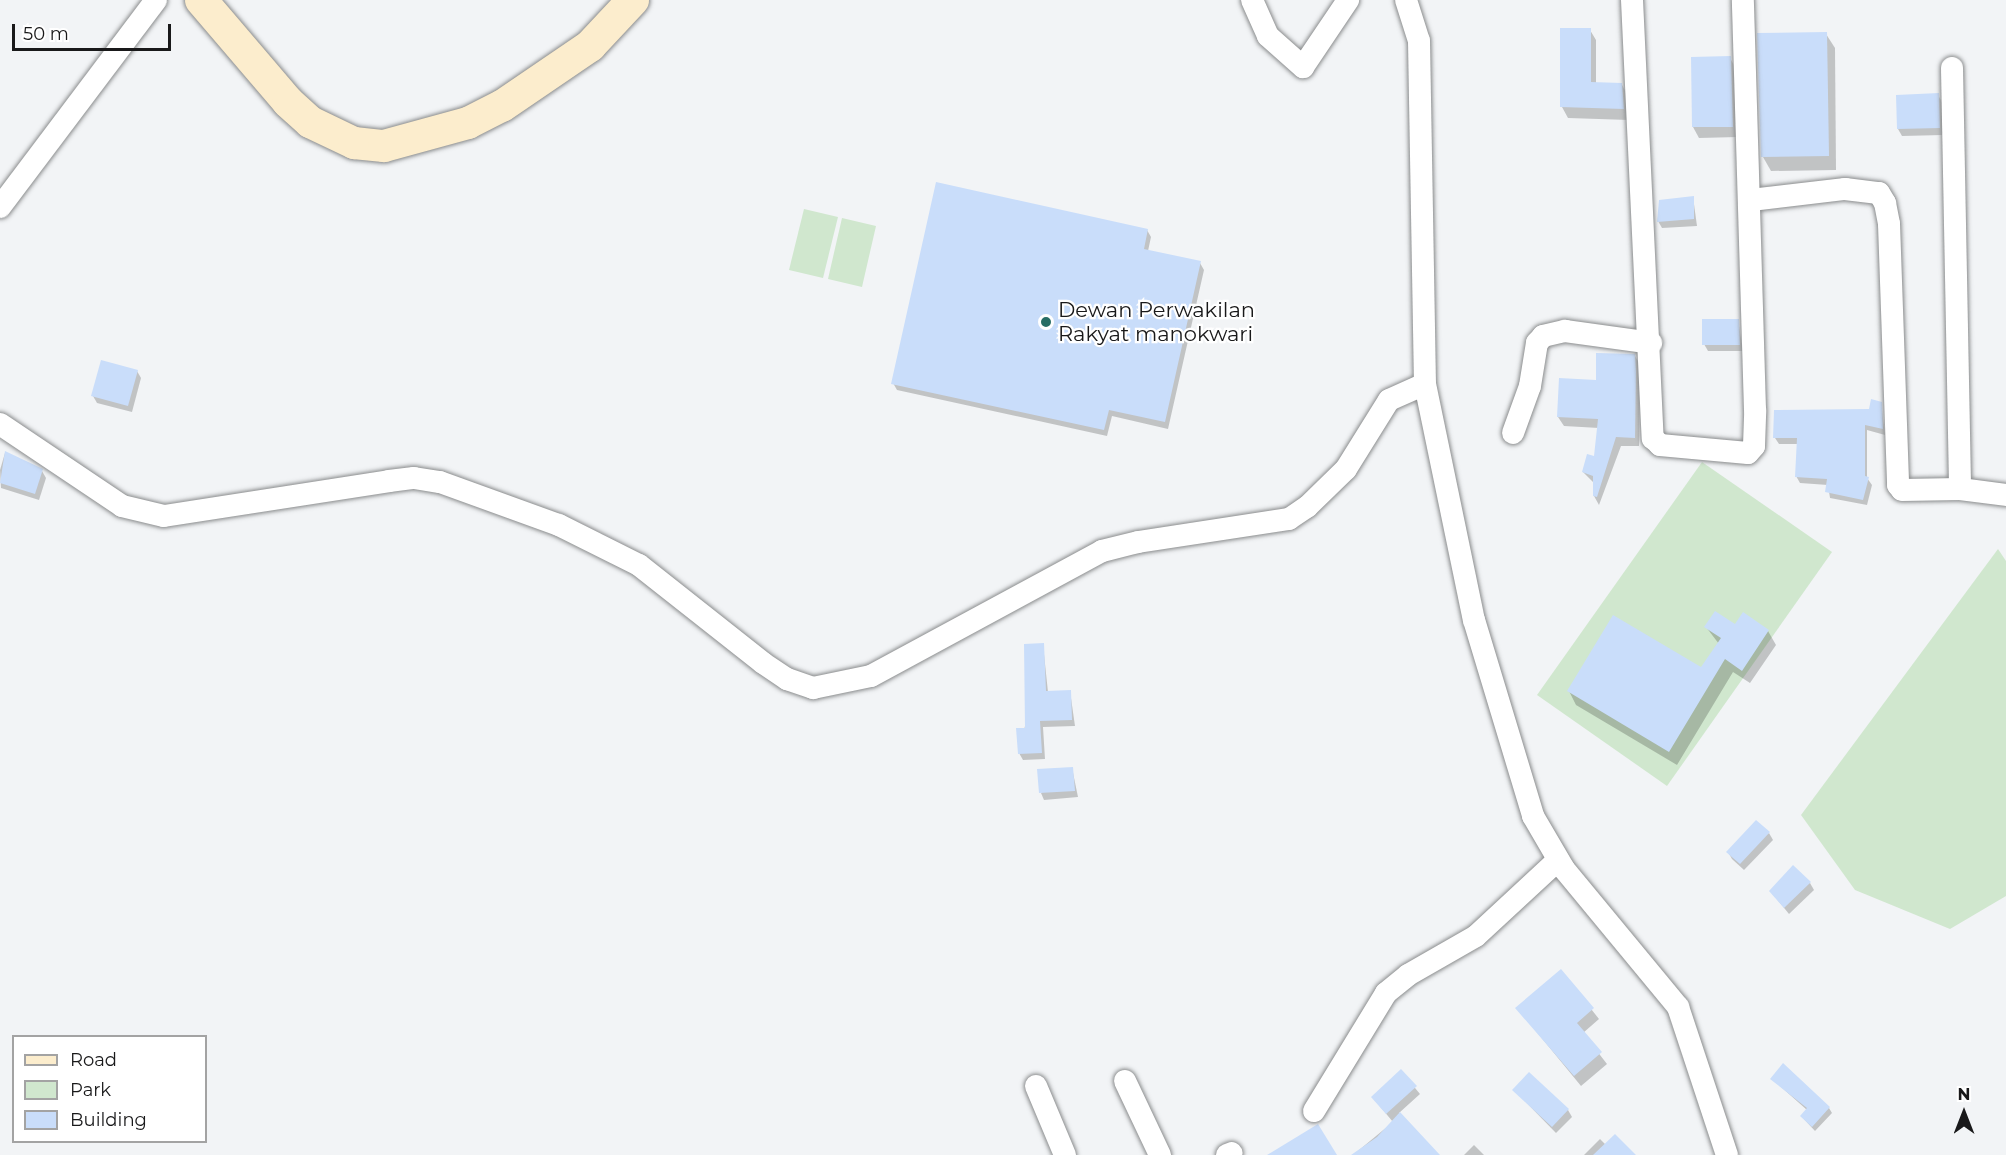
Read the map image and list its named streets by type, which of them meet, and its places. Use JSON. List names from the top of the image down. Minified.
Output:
{"places":["Dewan Perwakilan Rakyat manokwari"],"legend":["Road","Park","Building"],"scale_bar":"50 m","north":"top"}
